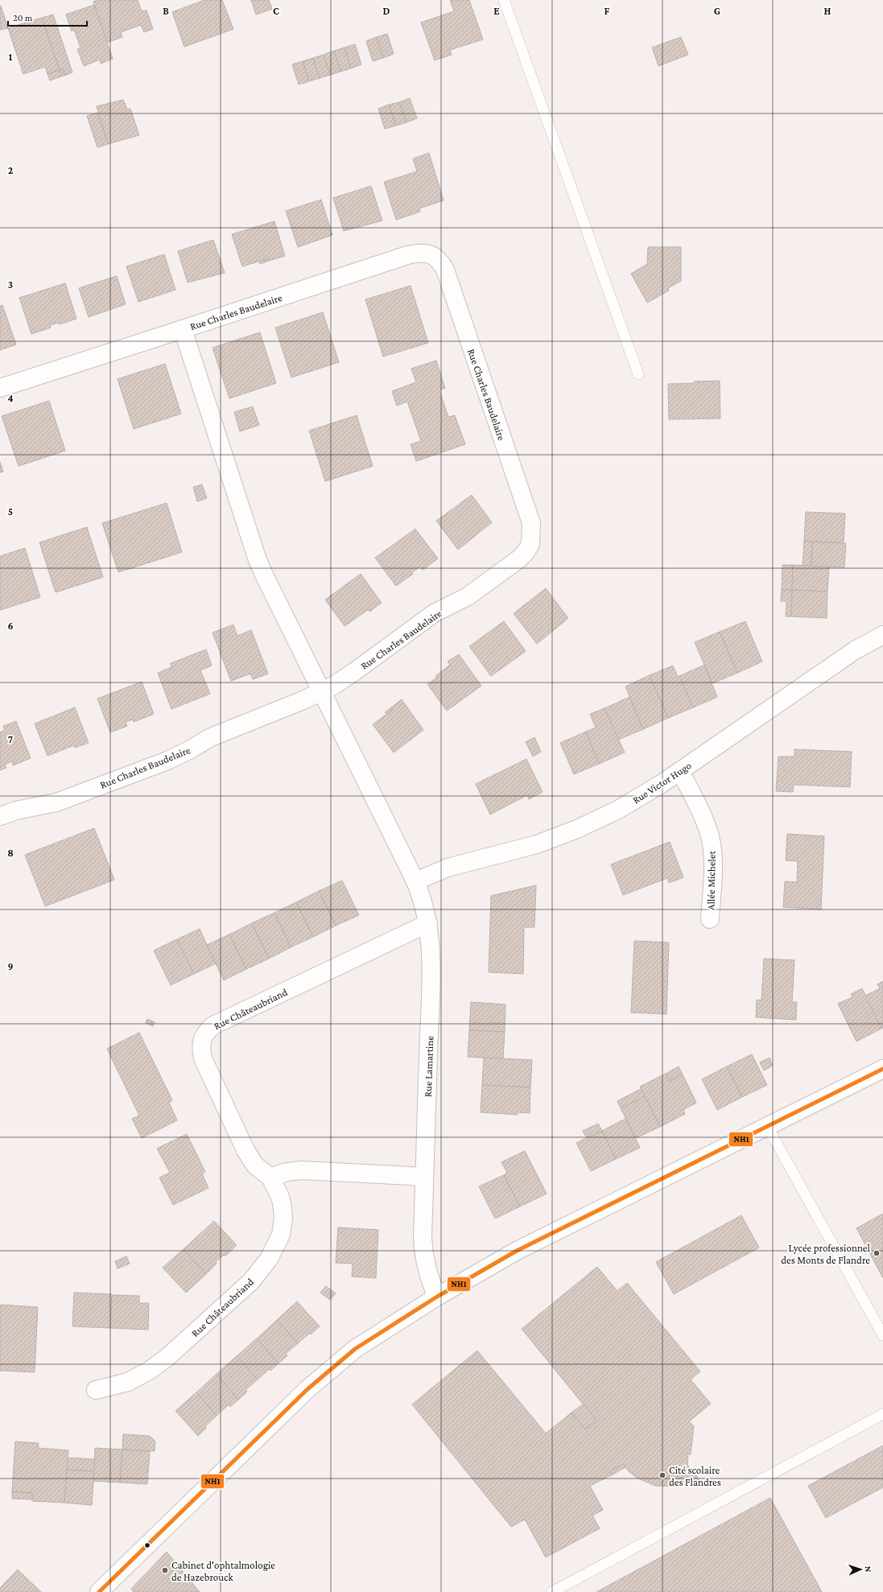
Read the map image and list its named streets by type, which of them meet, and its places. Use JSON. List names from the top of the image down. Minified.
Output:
{"streets":{"street":["Rue Charles Baudelaire","Rue Victor Hugo","Allée Michelet","Rue Châteaubriand","Rue Lamartine"]},"crossings":[["Rue Charles Baudelaire","Rue Lamartine"],["Rue Victor Hugo","Allée Michelet"],["Rue Victor Hugo","Rue Lamartine"],["Rue Châteaubriand","Rue Lamartine"]],"places":["Lycée professionnel des Monts de Flandre","Cité scolaire des Flandres","Cabinet d'ophtalmologie de Hazebrouck"],"lines":["transit line NH1"],"scale_bar":"20 m","north":"right","grid":{"columns":["B","C","D","E","F","G","H"],"rows":["1","2","3","4","5","6","7","8","9"]}}
